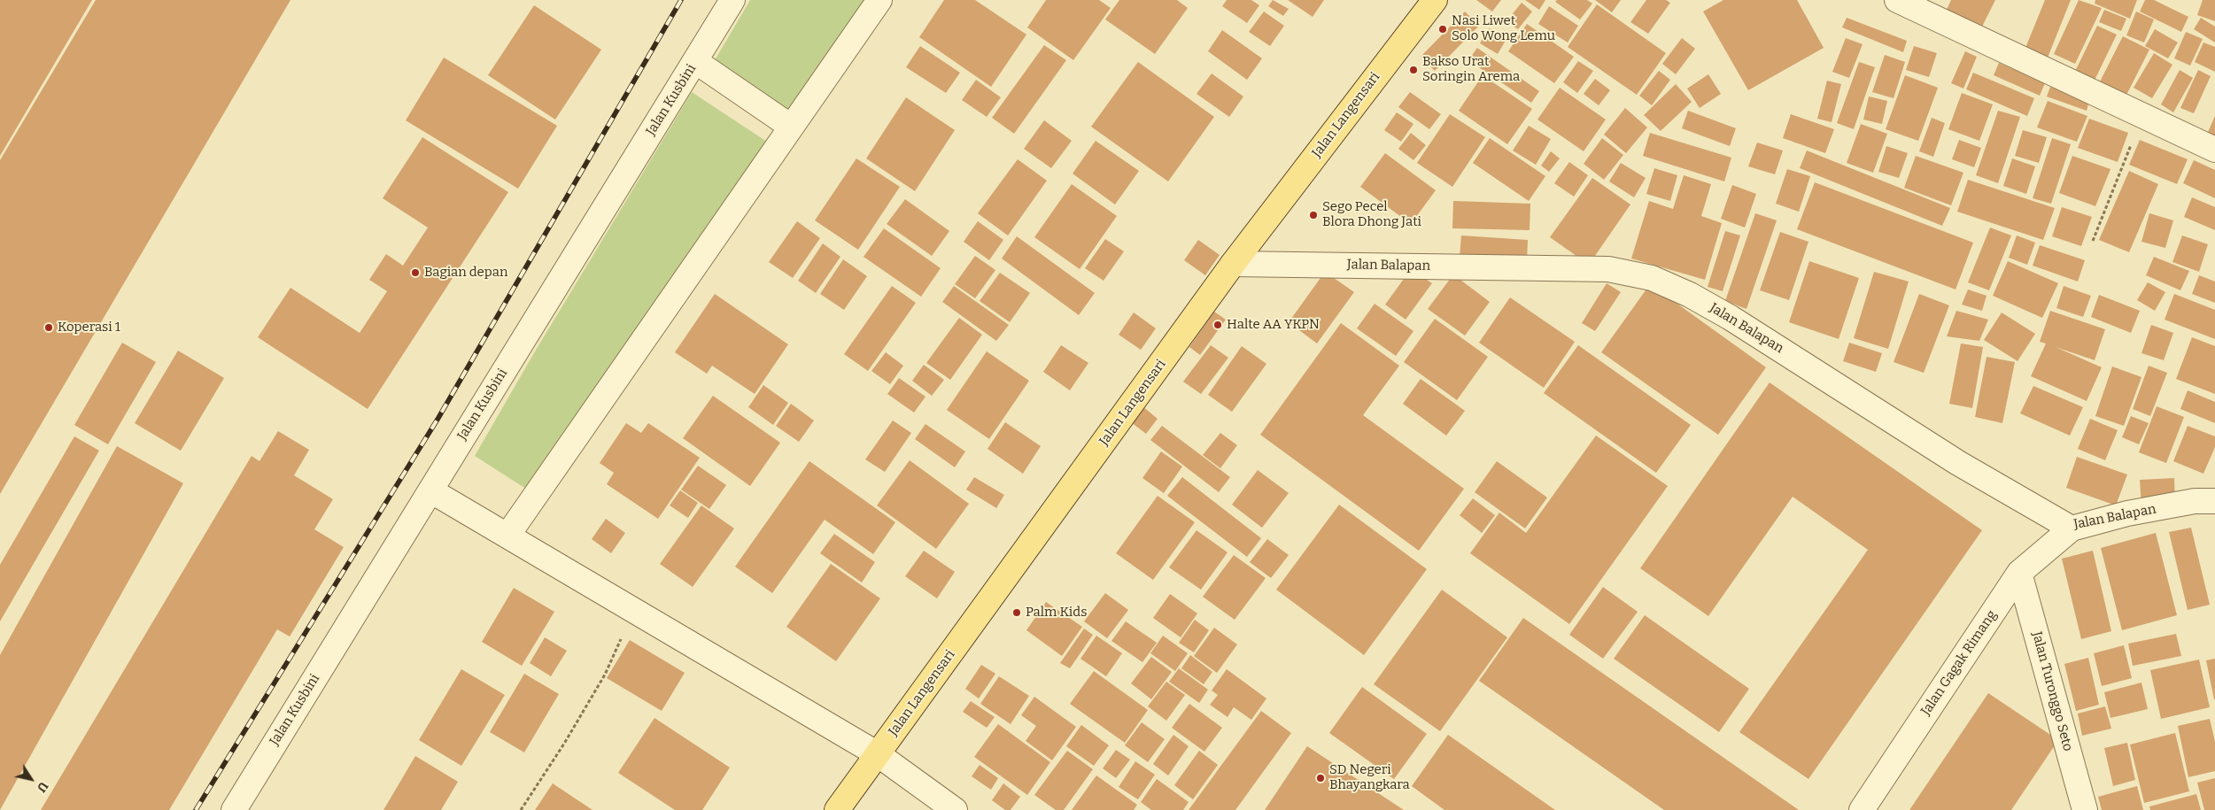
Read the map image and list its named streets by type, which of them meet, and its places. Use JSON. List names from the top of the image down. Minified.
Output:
{"streets":{"main road":["Jalan Langensari"],"street":["Jalan Kusbini","Jalan Balapan","Jalan Gagak Rimang","Jalan Turonggo Seto"]},"crossings":[["Jalan Langensari","Jalan Balapan"],["Jalan Balapan","Jalan Gagak Rimang"],["Jalan Gagak Rimang","Jalan Turonggo Seto"]],"places":["Nasi Liwet Solo Wong Lemu","Bakso Urat Soringin Arema","Sego Pecel Blora Dhong Jati","Bagian depan","Halte AA YKPN","Koperasi 1","Palm Kids","SD Negeri Bhayangkara"],"north":"bottom right"}
